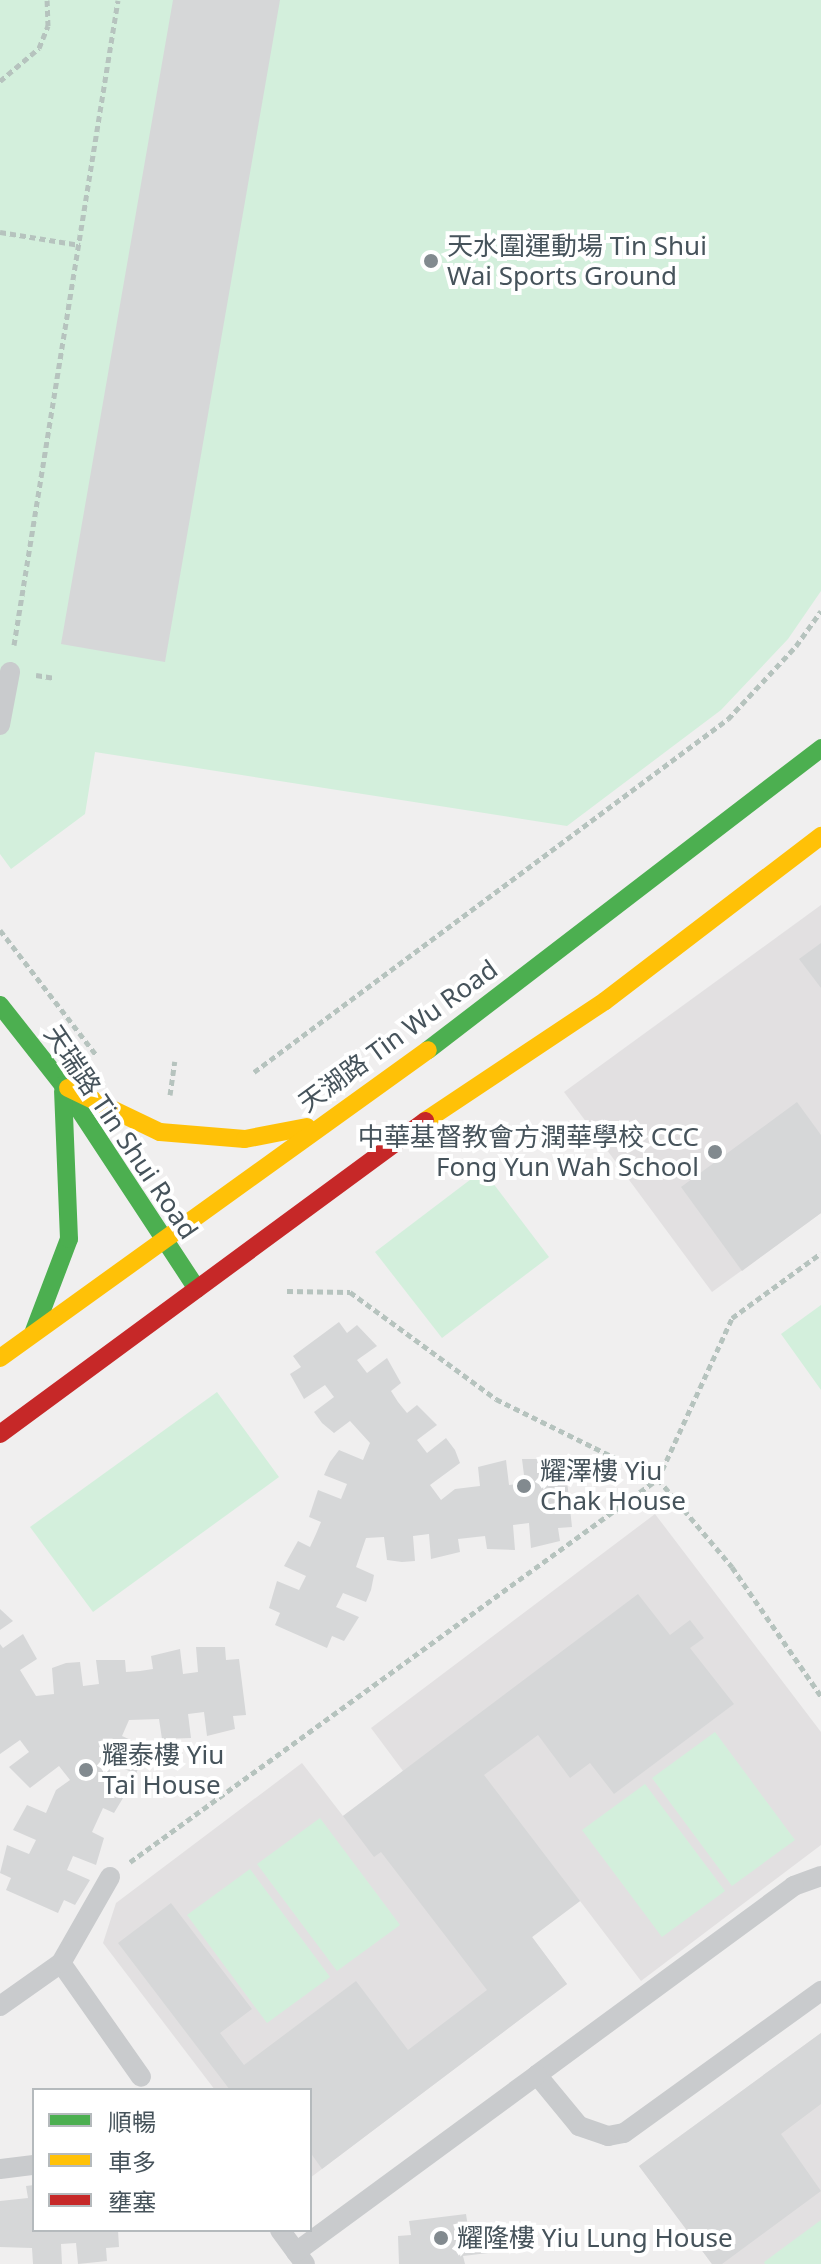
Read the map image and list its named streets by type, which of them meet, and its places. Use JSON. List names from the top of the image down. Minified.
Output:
{"streets":{"main road":["天湖路 Tin Wu Road","天瑞路 Tin Shui Road"]},"crossings":[["天湖路 Tin Wu Road","天瑞路 Tin Shui Road"]],"places":["天水圍運動場 Tin Shui Wai Sports Ground","中華基督教會方潤華學校 CCC Fong Yun Wah School","耀澤樓 Yiu Chak House","耀泰樓 Yiu Tai House","耀隆樓 Yiu Lung House"],"legend":["順暢","車多","壅塞"]}
